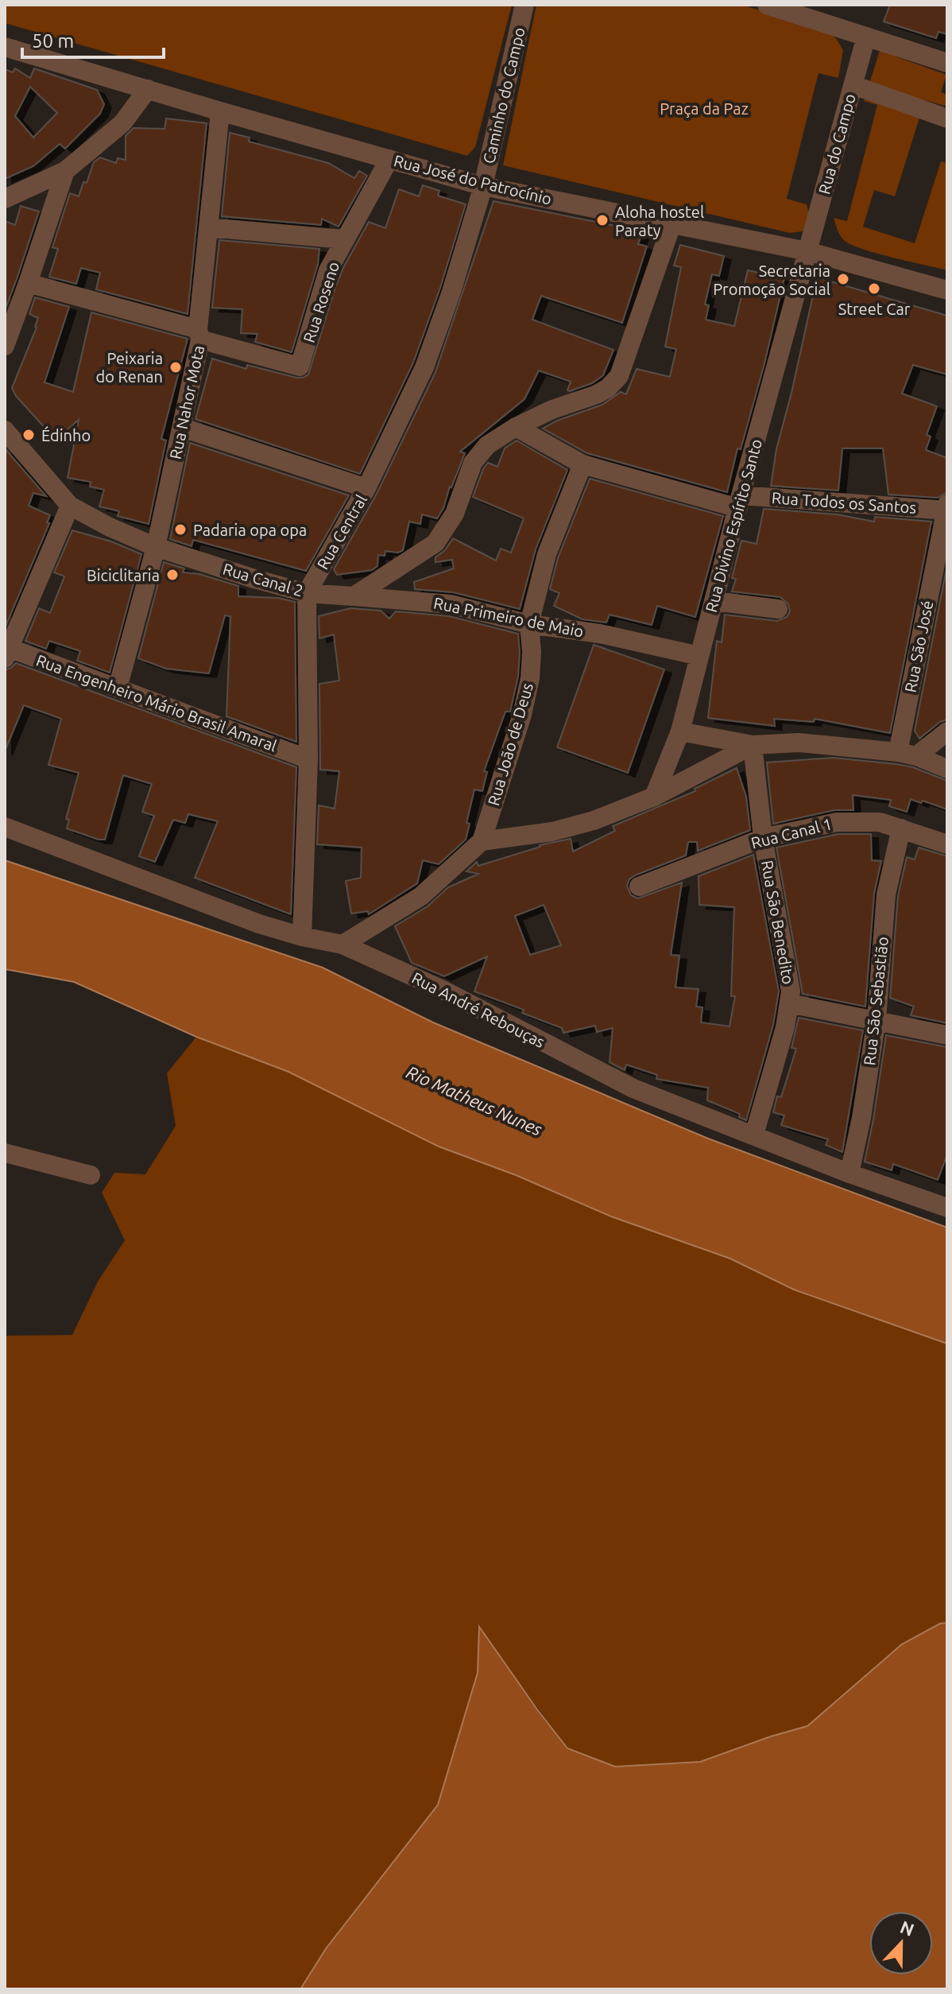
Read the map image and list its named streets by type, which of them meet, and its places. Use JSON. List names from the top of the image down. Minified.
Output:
{"streets":{"street":["Caminho do Campo","Rua do Campo","Rua José do Patrocínio","Rua Roseno","Rua Nahor Mota","Rua Todos os Santos","Rua Divino Espírito Santo","Rua Central","Rua Canal 2","Rua Primeiro de Maio","Rua São José","Rua Engenheiro Mário Brasil Amaral","Rua João de Deus","Rua Canal 1","Rua São Benedito","Rua São Sebastião","Rua André Rebouças"]},"crossings":[["Caminho do Campo","Rua José do Patrocínio"],["Caminho do Campo","Rua Central"],["Rua do Campo","Rua José do Patrocínio"],["Rua do Campo","Rua Divino Espírito Santo"],["Rua José do Patrocínio","Rua Roseno"],["Rua José do Patrocínio","Rua Nahor Mota"],["Rua José do Patrocínio","Rua Divino Espírito Santo"],["Rua José do Patrocínio","Rua Central"],["Rua Roseno","Rua Nahor Mota"],["Rua Nahor Mota","Rua Canal 2"],["Rua Nahor Mota","Rua Engenheiro Mário Brasil Amaral"],["Rua Todos os Santos","Rua Divino Espírito Santo"],["Rua Todos os Santos","Rua São José"],["Rua Todos os Santos","Rua João de Deus"],["Rua Divino Espírito Santo","Rua Primeiro de Maio"],["Rua Central","Rua Canal 2"],["Rua Canal 2","Rua Primeiro de Maio"],["Rua Primeiro de Maio","Rua João de Deus"],["Rua Canal 1","Rua São Benedito"],["Rua Canal 1","Rua São Sebastião"],["Rua São Benedito","Rua André Rebouças"],["Rua São Sebastião","Rua André Rebouças"]],"water":["Rio Matheus Nunes"],"parks":["Praça da Paz"],"places":["Aloha hostel Paraty","Secretaria Promoção Social","Street Car","Peixaria do Renan","Édinho","Padaria opa opa","Biciclitaria"],"scale_bar":"50 m","north":"top"}
